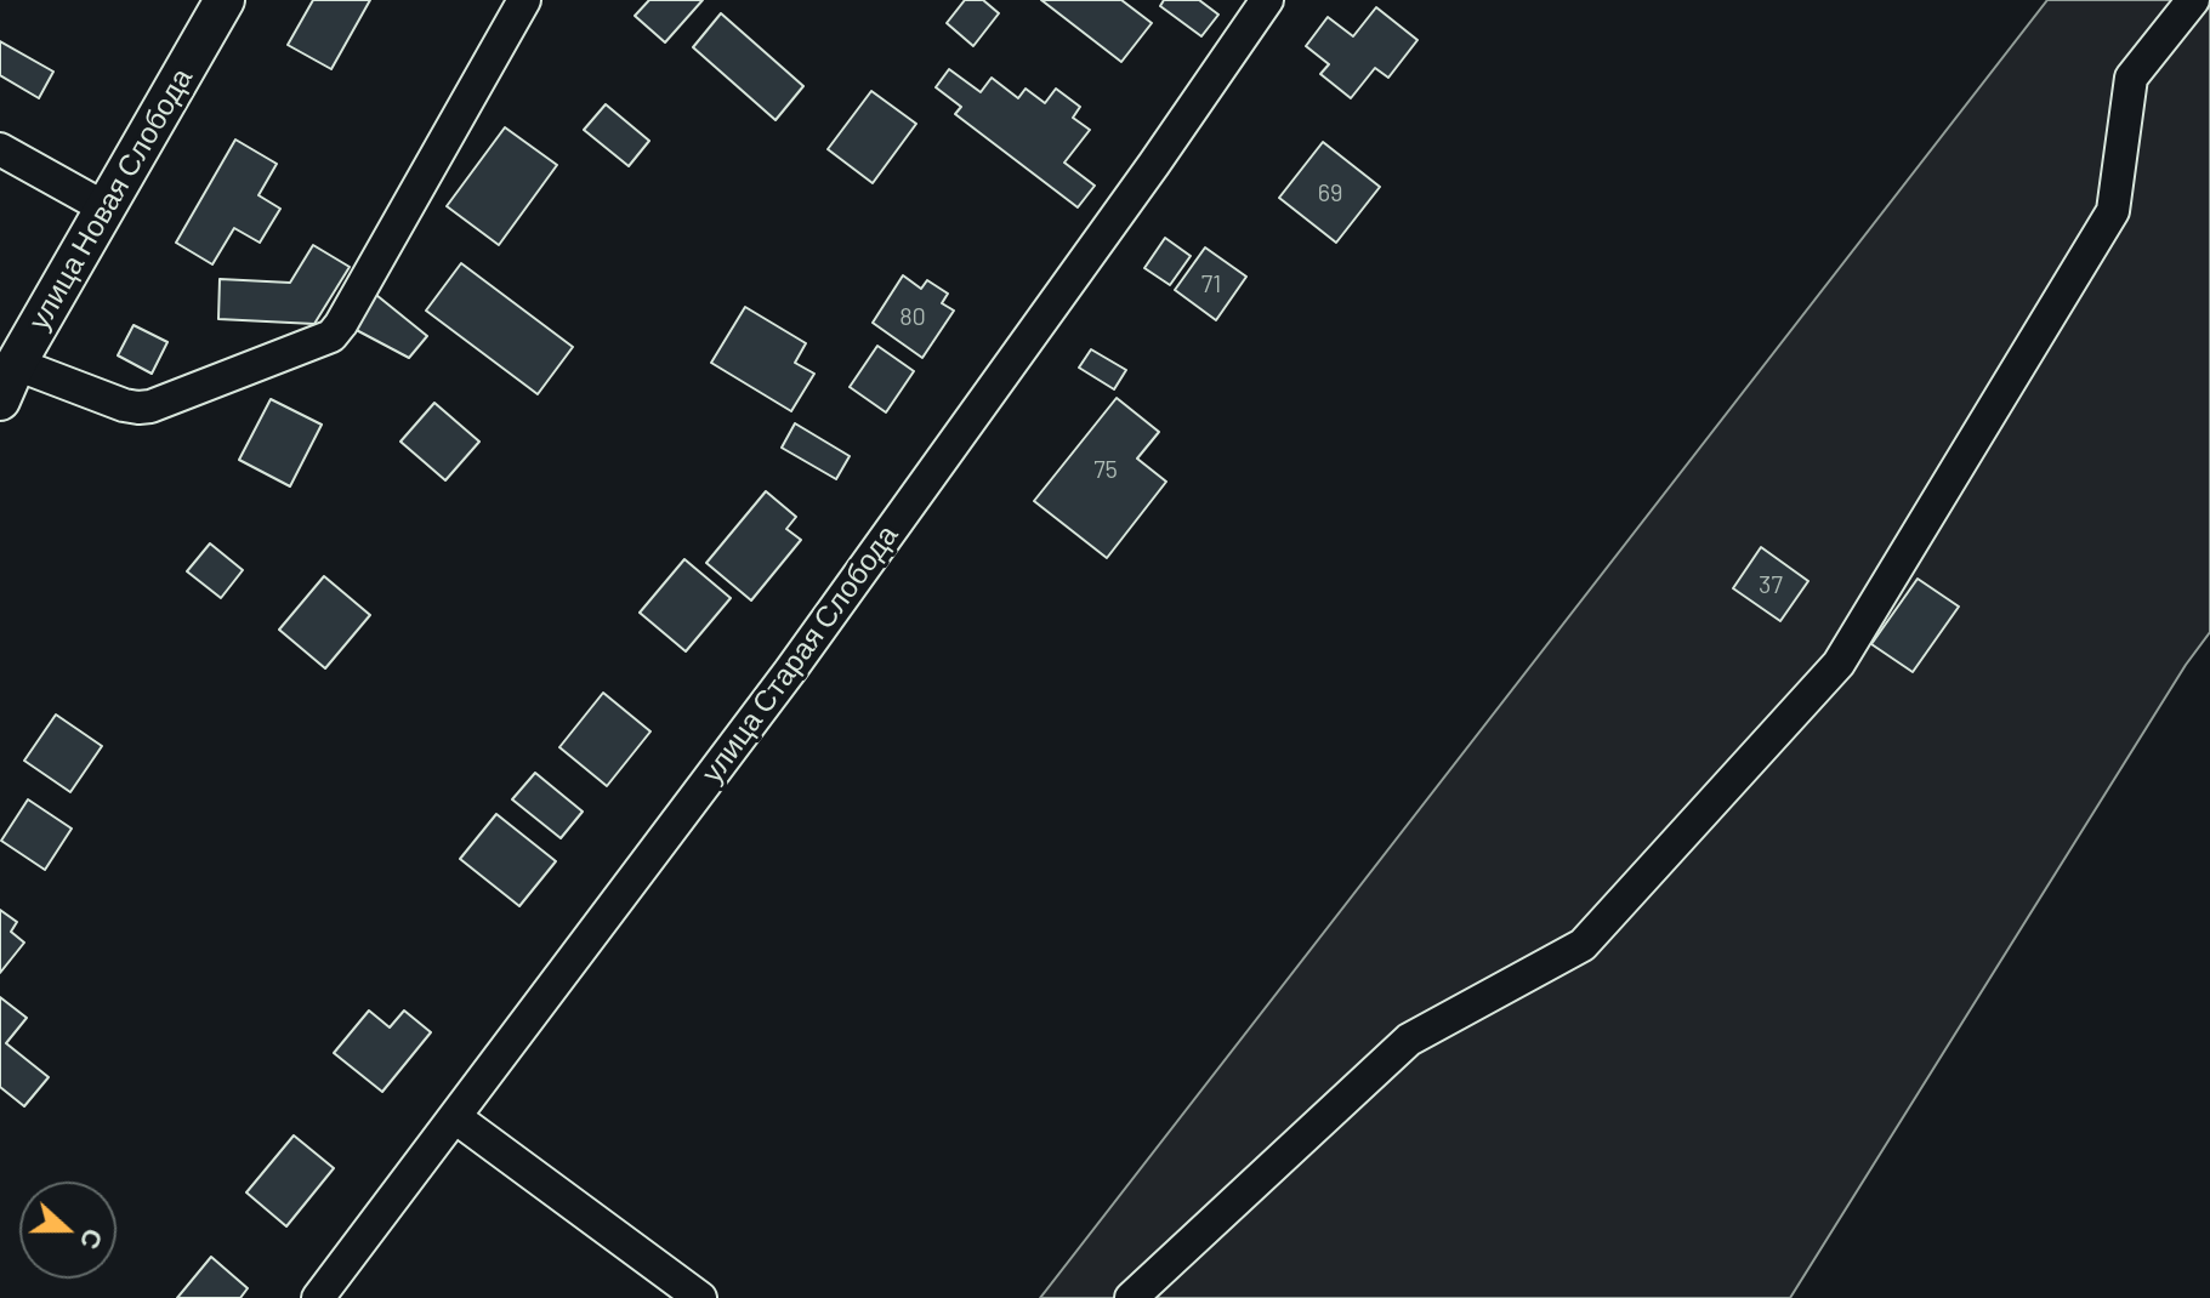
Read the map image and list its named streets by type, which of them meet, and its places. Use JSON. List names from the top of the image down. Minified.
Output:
{"streets":{"street":["улица Новая Слобода","улица Старая Слобода"]},"house_numbers":["69","71","80","75","37"],"north":"right"}
